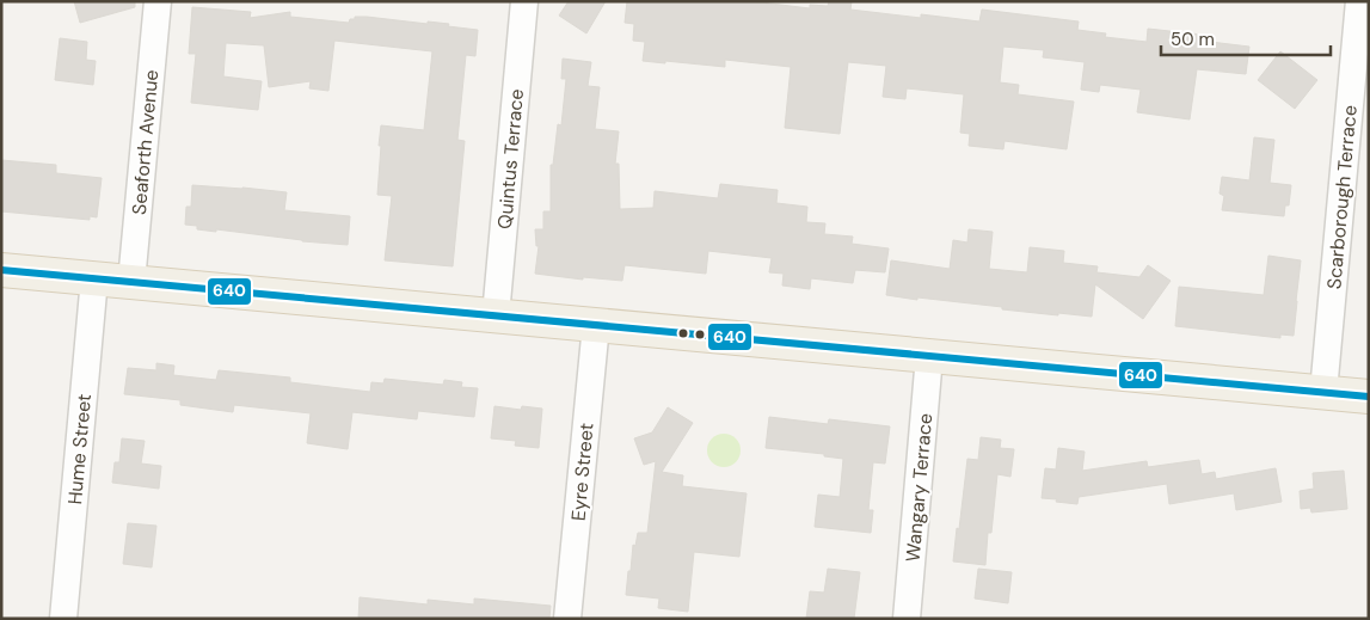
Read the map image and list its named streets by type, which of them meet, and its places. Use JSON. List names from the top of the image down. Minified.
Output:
{"streets":{"street":["Seaforth Avenue","Quintus Terrace","Scarborough Terrace","Hume Street","Eyre Street","Wangary Terrace"]},"lines":["transit line 640"],"scale_bar":"50 m"}
